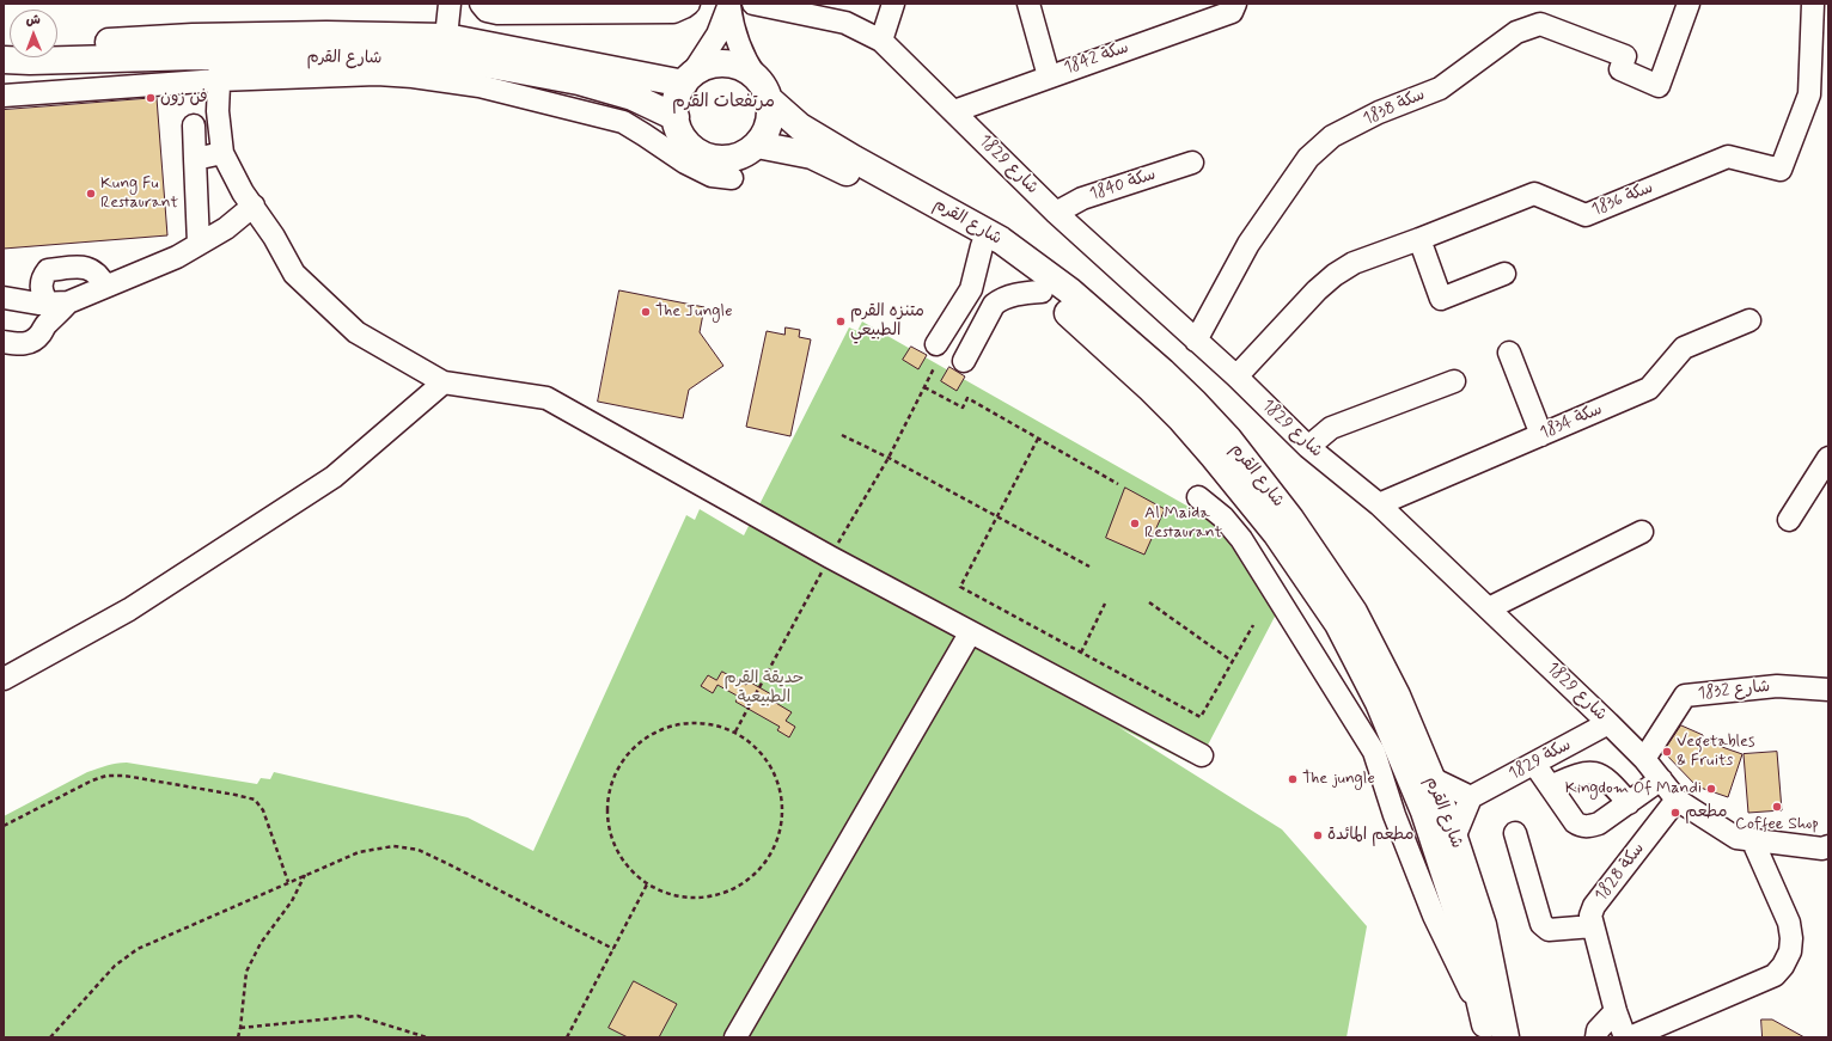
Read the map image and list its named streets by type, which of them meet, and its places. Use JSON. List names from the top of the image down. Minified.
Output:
{"streets":{"main road":["شارع القرم"],"street":["سكة 1842","1838 سكة","1829 شارع","سكة 1840","سكة 1836","سكة 1834","1832 شارع","سكة 1829","سكة 1828"]},"crossings":[["سكة 1842","1829 شارع"],["1838 سكة","1829 شارع"],["1829 شارع","سكة 1840"],["1829 شارع","سكة 1836"],["1829 شارع","سكة 1834"],["1829 شارع","1832 شارع"],["1829 شارع","سكة 1829"],["1829 شارع","سكة 1828"]],"districts":["مرتفعات القرم"],"parks":["حديقة القرم الطبيعية"],"places":["فن زون","Kung Fu Restaurant","The Jungle","متنزه القرم الطبيعي","Al Maida Restaurant","Vegetables & Fruits","The jungle","Kingdom Of Mandi","Coffee Shop","مطعم","مطعم المائدة"],"north":"top"}
